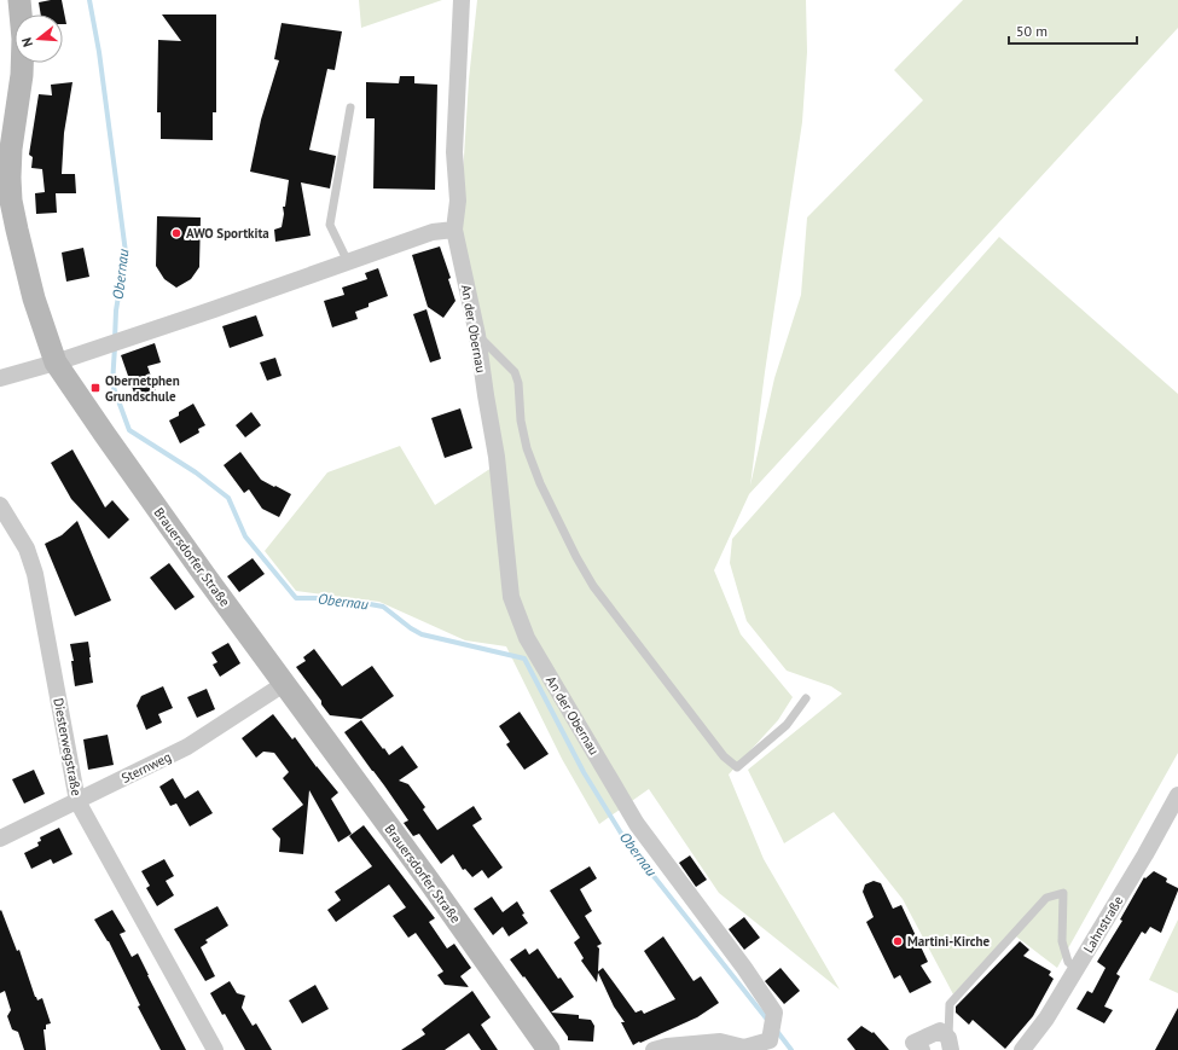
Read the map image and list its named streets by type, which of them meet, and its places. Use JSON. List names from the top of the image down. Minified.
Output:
{"streets":{"street":["An der Obernau","Brauersdorfer Straße","Diesterwegstraße","Sternweg","Lahnstraße"]},"crossings":[["Brauersdorfer Straße","Sternweg"],["Diesterwegstraße","Sternweg"]],"water":["Obernau"],"places":{"other":["AWO Sportkita","Martini-Kirche"],"transit":["Obernetphen Grundschule"]},"scale_bar":"50 m","north":"left"}
